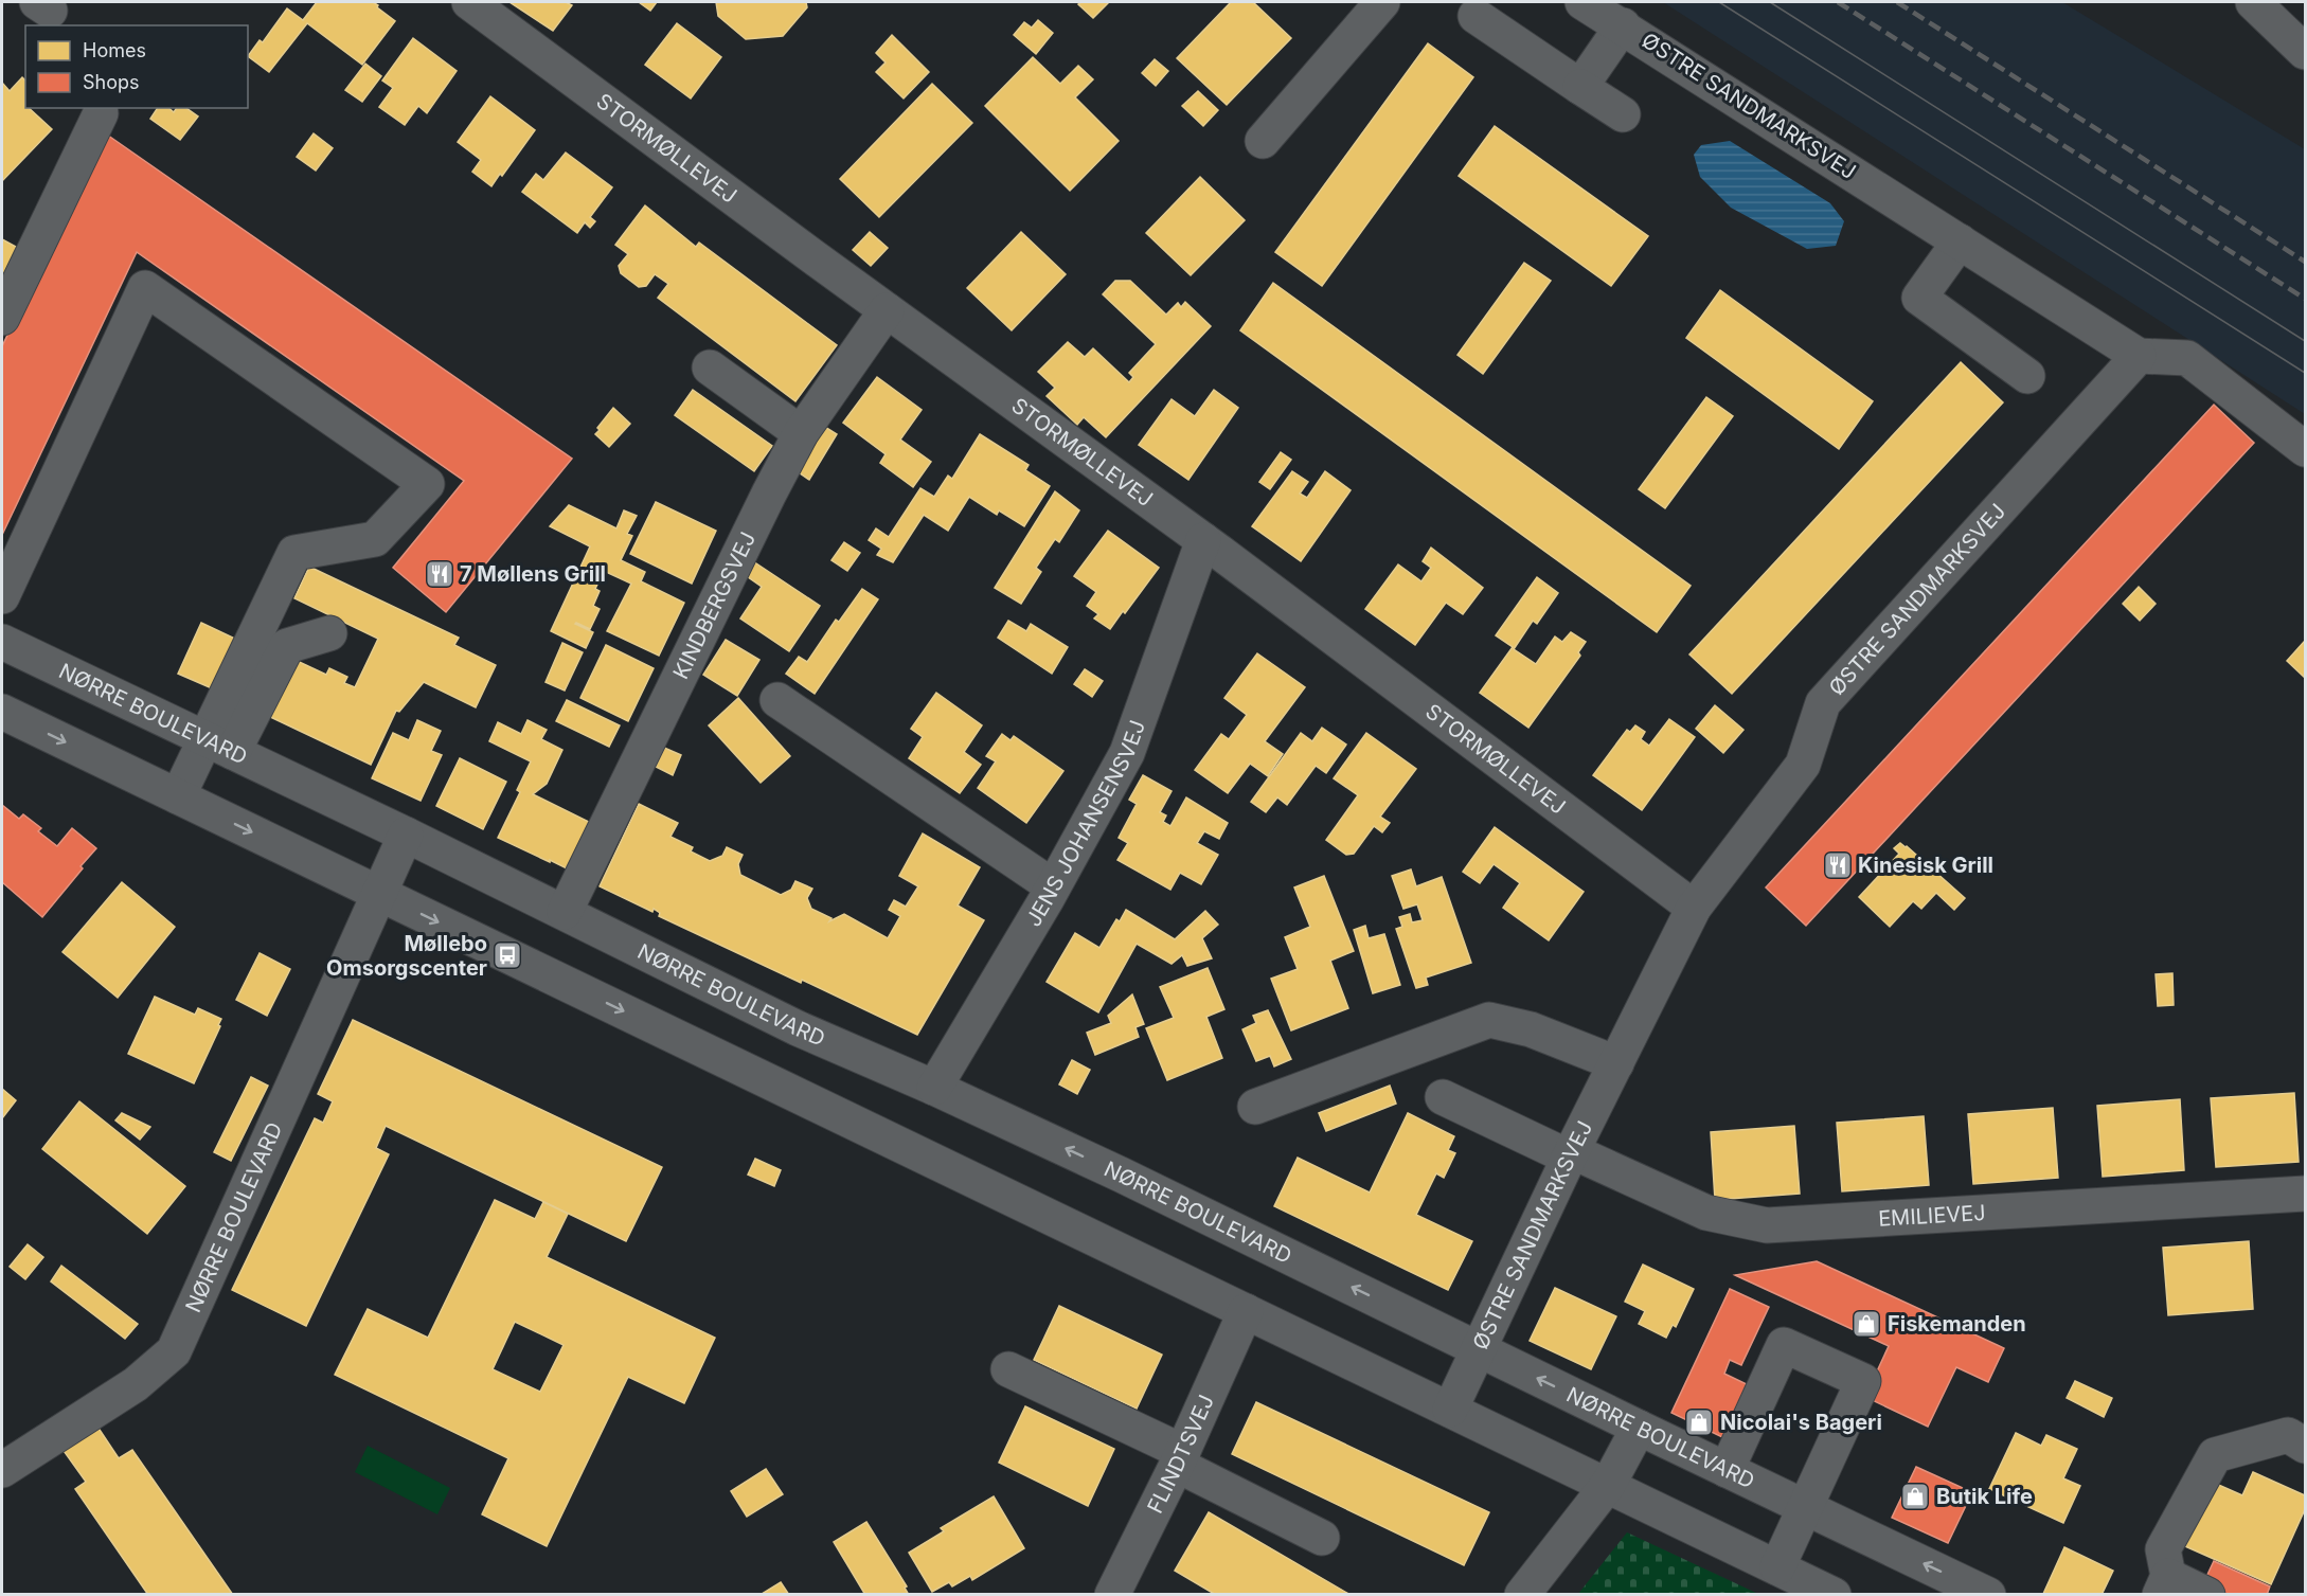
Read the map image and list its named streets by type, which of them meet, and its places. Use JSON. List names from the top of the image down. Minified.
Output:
{"streets":{"street":["ØSTRE SANDMARKSVEJ","STORMØLLEVEJ","KINDBERGSVEJ","NØRRE BOULEVARD","JENS JOHANSENSVEJ","EMILIEVEJ","FLINDTSVEJ"]},"crossings":[["ØSTRE SANDMARKSVEJ","STORMØLLEVEJ"],["ØSTRE SANDMARKSVEJ","NØRRE BOULEVARD"],["ØSTRE SANDMARKSVEJ","EMILIEVEJ"],["STORMØLLEVEJ","KINDBERGSVEJ"],["STORMØLLEVEJ","JENS JOHANSENSVEJ"],["KINDBERGSVEJ","NØRRE BOULEVARD"],["NØRRE BOULEVARD","JENS JOHANSENSVEJ"]],"places":{"restaurant":["7 Møllens Grill","Kinesisk Grill"],"bus stop":["Møllebo Omsorgscenter"],"shop":["Fiskemanden","Nicolai's Bageri","Butik Life"]},"legend":["Homes","Shops"]}
